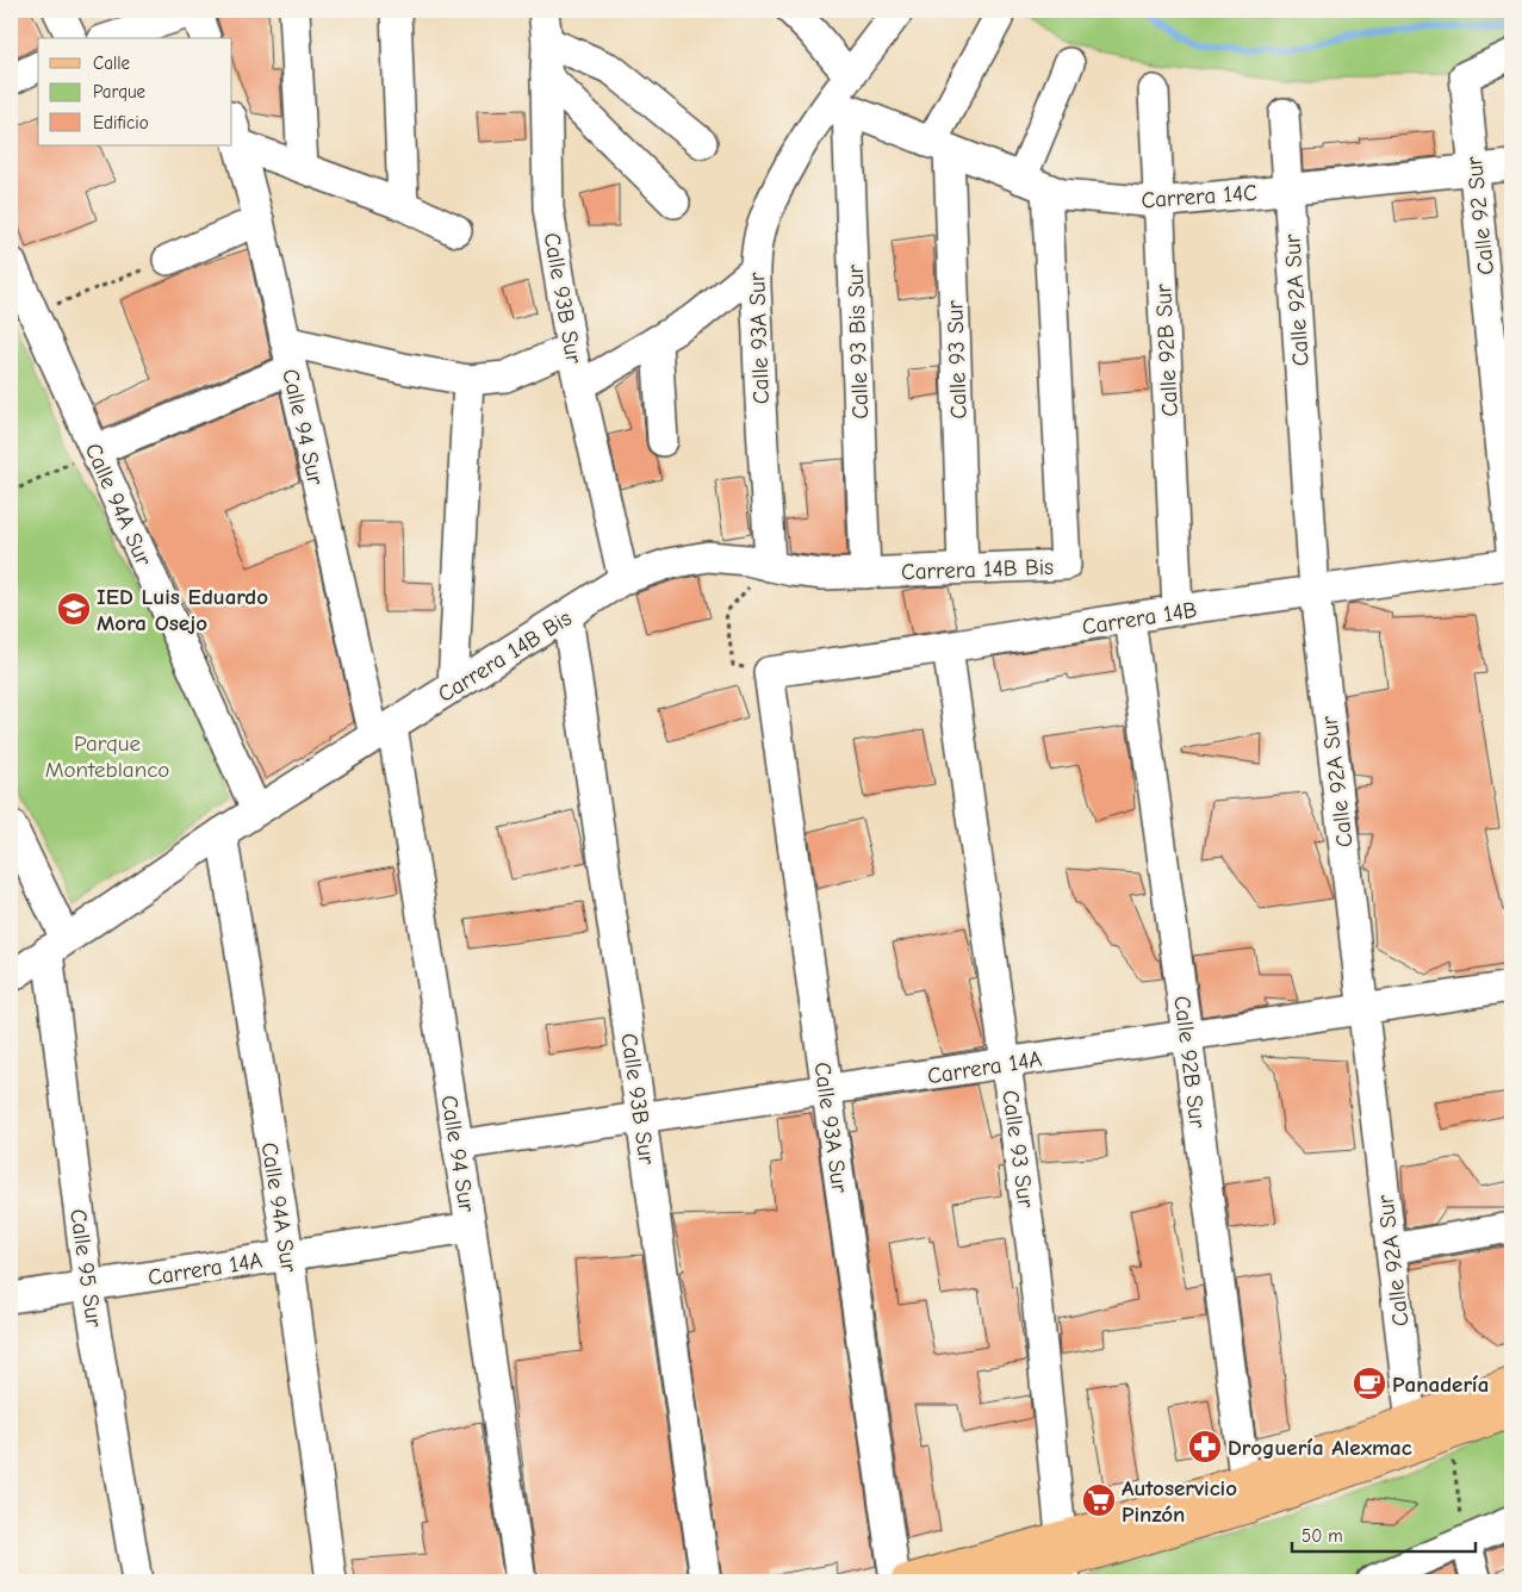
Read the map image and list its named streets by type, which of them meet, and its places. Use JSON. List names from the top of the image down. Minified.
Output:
{"streets":{"street":["Carrera 14C","Calle 92 Sur","Calle 93B Sur","Calle 92A Sur","Calle 93A Sur","Calle 93 Bis Sur","Calle 92B Sur","Calle 93 Sur","Calle 94 Sur","Calle 94A Sur","Carrera 14B Bis","Carrera 14B","Carrera 14A","Calle 95 Sur"]},"crossings":[["Carrera 14C","Calle 92 Sur"],["Carrera 14C","Calle 92A Sur"],["Carrera 14C","Calle 93A Sur"],["Carrera 14C","Calle 93 Bis Sur"],["Carrera 14C","Calle 92B Sur"],["Carrera 14C","Calle 93 Sur"],["Carrera 14C","Carrera 14B Bis"],["Calle 93B Sur","Carrera 14B Bis"],["Calle 93B Sur","Carrera 14A"],["Calle 92A Sur","Carrera 14B"],["Calle 92A Sur","Carrera 14A"],["Calle 93A Sur","Calle 93 Bis Sur"],["Calle 93A Sur","Carrera 14B Bis"],["Calle 93A Sur","Carrera 14B"],["Calle 93A Sur","Carrera 14A"],["Calle 93 Bis Sur","Carrera 14B Bis"],["Calle 92B Sur","Carrera 14B"],["Calle 92B Sur","Carrera 14A"],["Calle 93 Sur","Carrera 14B Bis"],["Calle 93 Sur","Carrera 14B"],["Calle 93 Sur","Carrera 14A"],["Calle 94 Sur","Carrera 14B Bis"],["Calle 94 Sur","Carrera 14A"],["Calle 94A Sur","Carrera 14B Bis"],["Calle 94A Sur","Carrera 14A"],["Carrera 14B Bis","Calle 95 Sur"],["Carrera 14A","Calle 95 Sur"]],"parks":["Parque Monteblanco"],"places":{"school or university":["IED Luis Eduardo Mora Osejo"],"cafe":["Panadería"],"pharmacy":["Droguería Alexmac"],"supermarket":["Autoservicio Pinzón"]},"legend":["Calle","Parque","Edificio"],"scale_bar":"50 m"}
